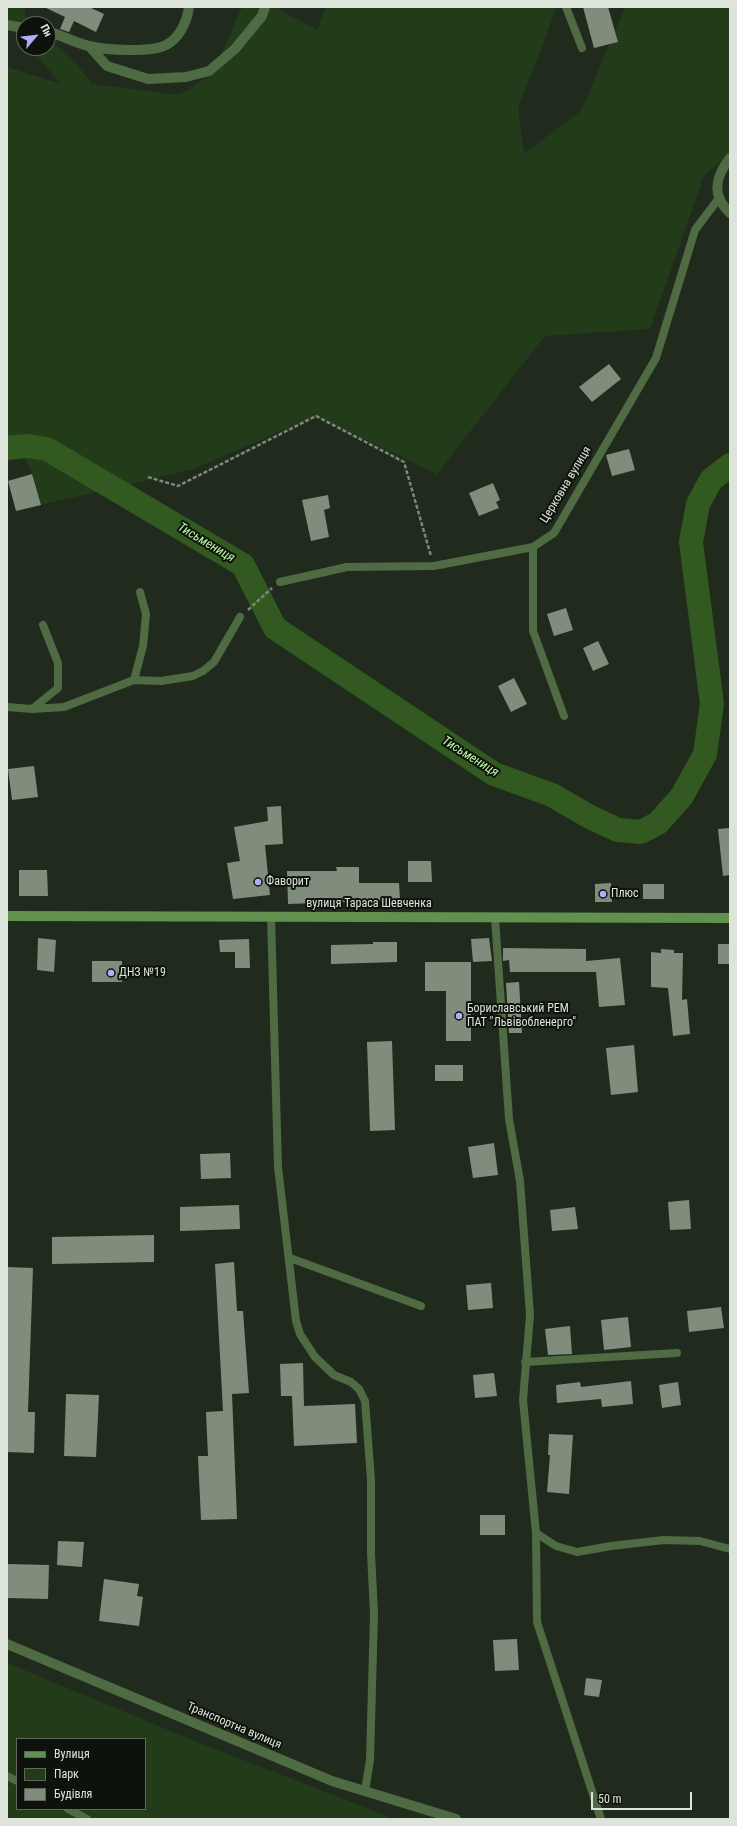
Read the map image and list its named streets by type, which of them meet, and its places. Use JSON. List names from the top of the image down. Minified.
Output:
{"streets":{"main road":["вулиця Тараса Шевченка"],"street":["Транспортна вулиця"],"lane":["Церковна вулиця"]},"water":["Тисьмениця"],"places":["Фаворит","Плюс","ДНЗ №19","Бориславський РЕМ ПАТ \"Львівобленерго\""],"legend":["Вулиця","Парк","Будівля"],"scale_bar":"50 m","north":"top right"}
